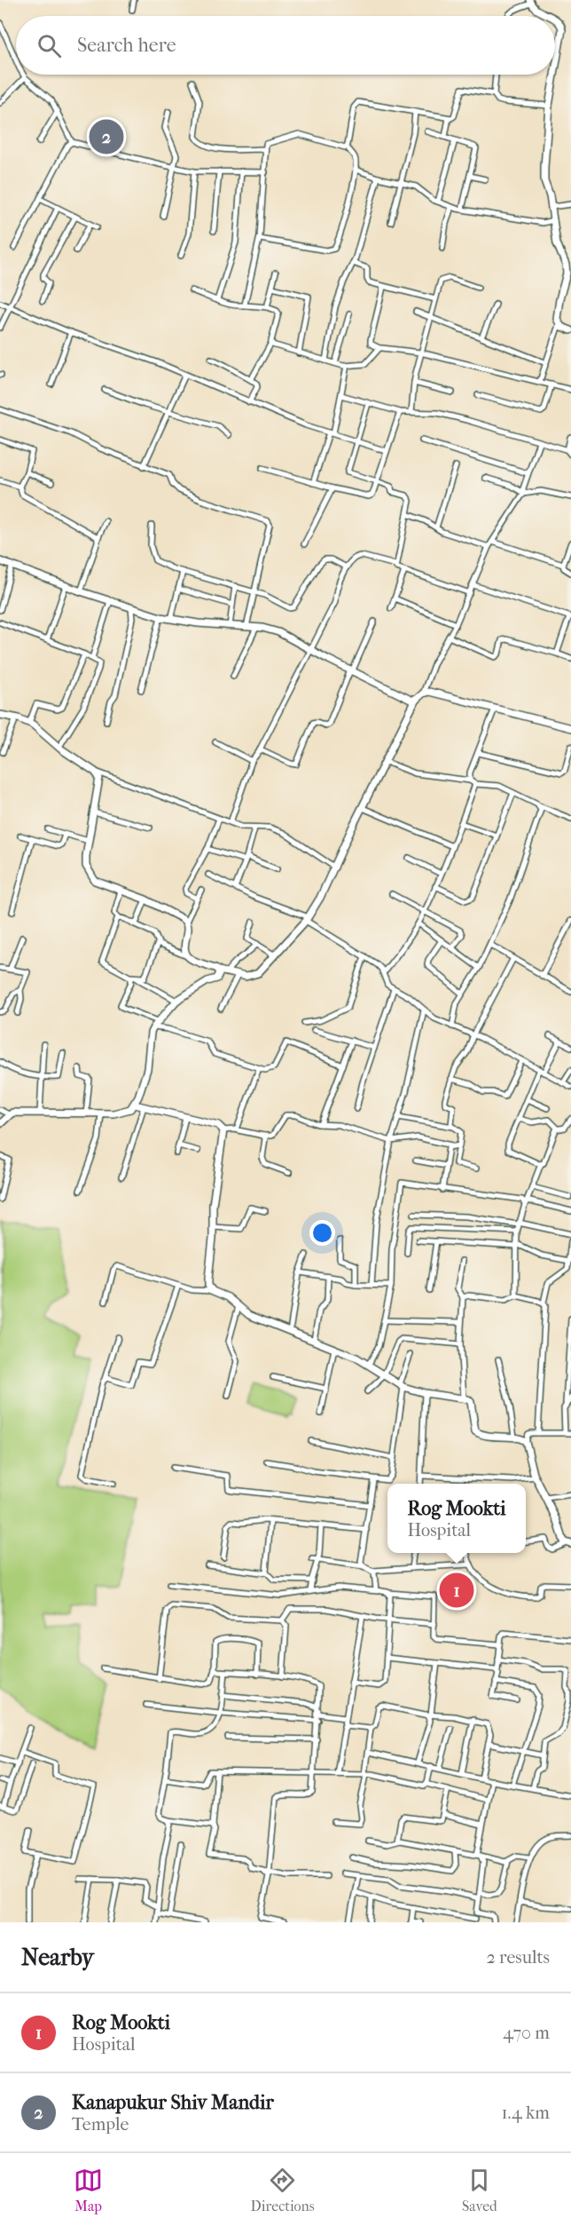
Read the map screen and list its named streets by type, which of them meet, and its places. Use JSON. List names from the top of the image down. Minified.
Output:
{"page":{"search":"Search here","pins":["2","1"],"popup":["Rog Mookti","Hospital"],"heading":["Nearby","2 results"],"list":[{"mark":"1","name":"Rog Mookti","note":"Hospital","value":"470 m"},{"mark":"2","name":"Kanapukur Shiv Mandir","note":"Temple","value":"1.4 km"}],"nav":["Map","Directions","Saved"]}}
